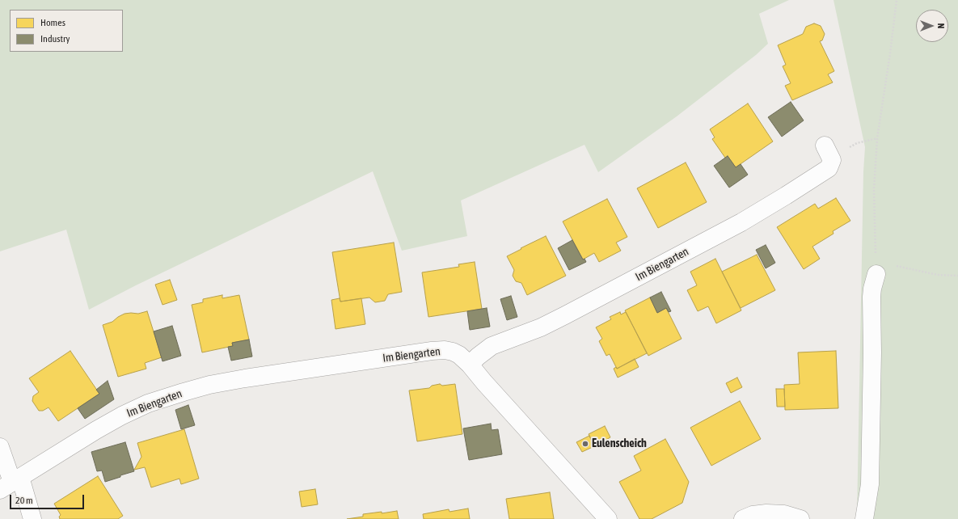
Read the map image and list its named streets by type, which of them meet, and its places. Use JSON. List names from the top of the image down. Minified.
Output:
{"streets":{"street":["Im Biengarten"]},"places":["Eulenscheich"],"legend":["Homes","Industry"],"scale_bar":"20 m","north":"right"}
